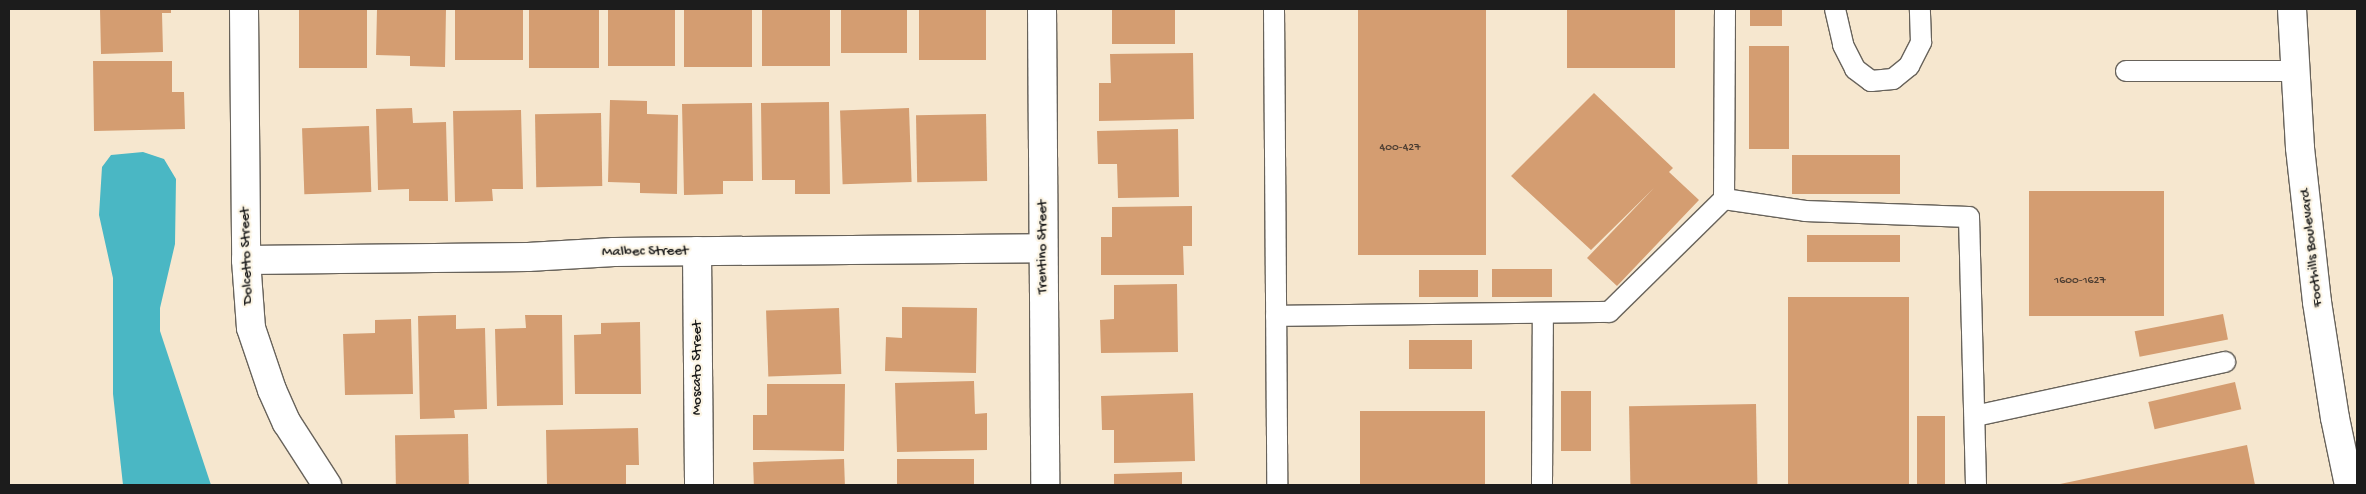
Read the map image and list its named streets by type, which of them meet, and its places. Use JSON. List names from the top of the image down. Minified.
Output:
{"streets":{"street":["Trentino Street","Foothills Boulevard","Malbec Street","Dolcetto Street","Moscato Street"]},"crossings":[["Trentino Street","Malbec Street"],["Malbec Street","Dolcetto Street"],["Malbec Street","Moscato Street"]],"house_numbers":["400-427","1600-1627"]}
